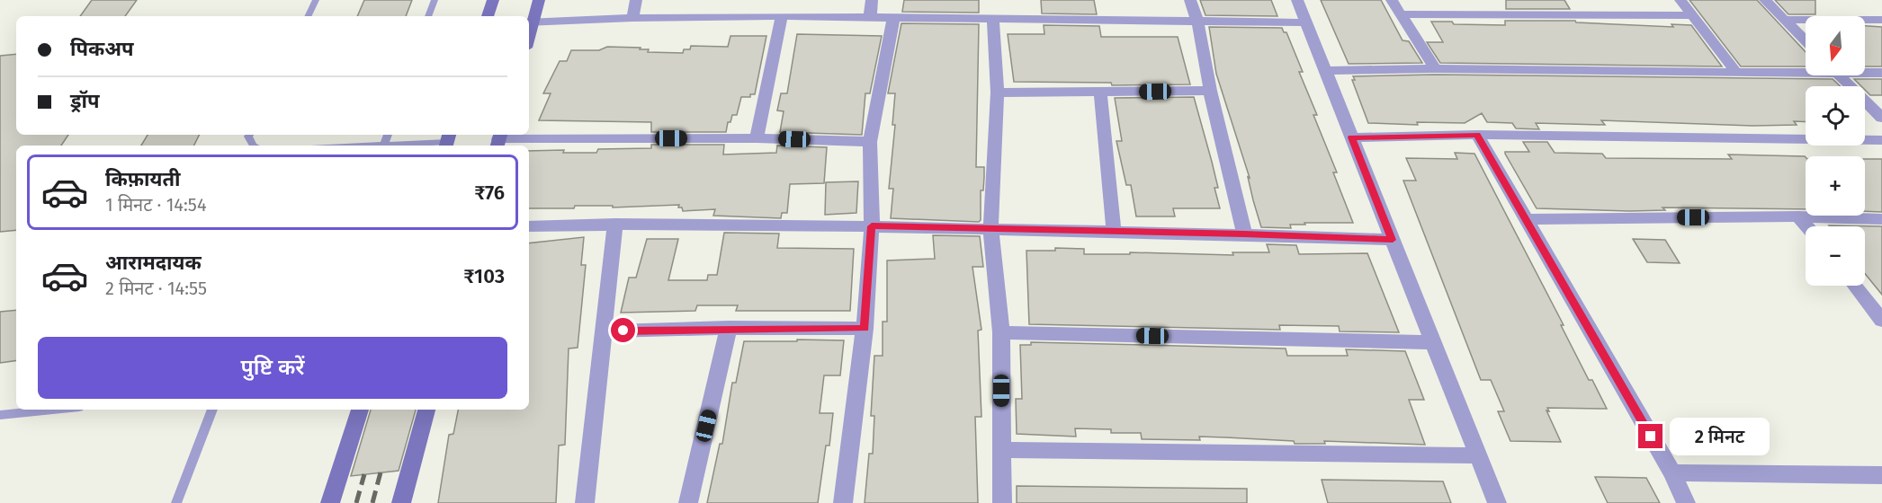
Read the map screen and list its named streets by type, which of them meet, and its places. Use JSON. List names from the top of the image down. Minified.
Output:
{"north":"bottom","page":{"map_buttons":["+","−"],"banner":["पिकअप","ड्रॉप"],"list":[{"name":"किफ़ायती","note":"1 मिनट · 14:54","value":"₹76"},{"name":"आरामदायक","note":"2 मिनट · 14:55","value":"₹103"}],"buttons":"पुष्टि करें","bubble":"2 मिनट"}}
